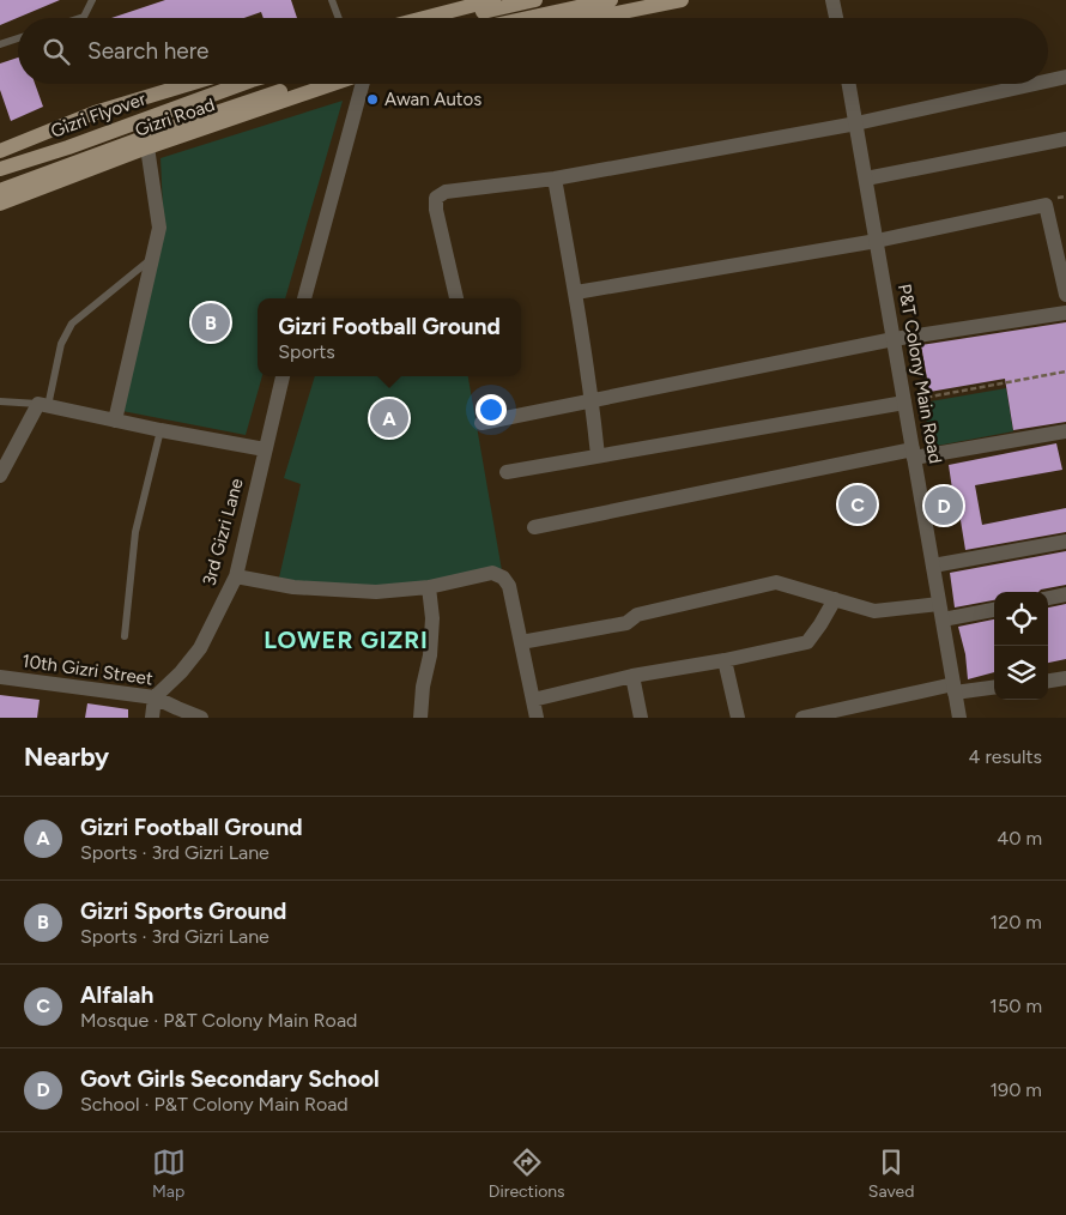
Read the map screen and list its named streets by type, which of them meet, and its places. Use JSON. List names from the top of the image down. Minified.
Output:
{"streets":{"main road":["Gizri Flyover","Gizri Road"],"street":["P&T Colony Main Road","3rd Gizri Lane","10th Gizri Street"]},"crossings":[["3rd Gizri Lane","10th Gizri Street"]],"districts":["LOWER GIZRI"],"places":["Awan Autos"],"page":{"search":"Search here","popup":["Gizri Football Ground","Sports"],"pins":["B","A","C","D"],"heading":["Nearby","4 results"],"list":[{"mark":"A","name":"Gizri Football Ground","note":"Sports · 3rd Gizri Lane","value":"40 m"},{"mark":"B","name":"Gizri Sports Ground","note":"Sports · 3rd Gizri Lane","value":"120 m"},{"mark":"C","name":"Alfalah","note":"Mosque · P&T Colony Main Road","value":"150 m"},{"mark":"D","name":"Govt Girls Secondary School","note":"School · P&T Colony Main Road","value":"190 m"}],"nav":["Map","Directions","Saved"]}}
